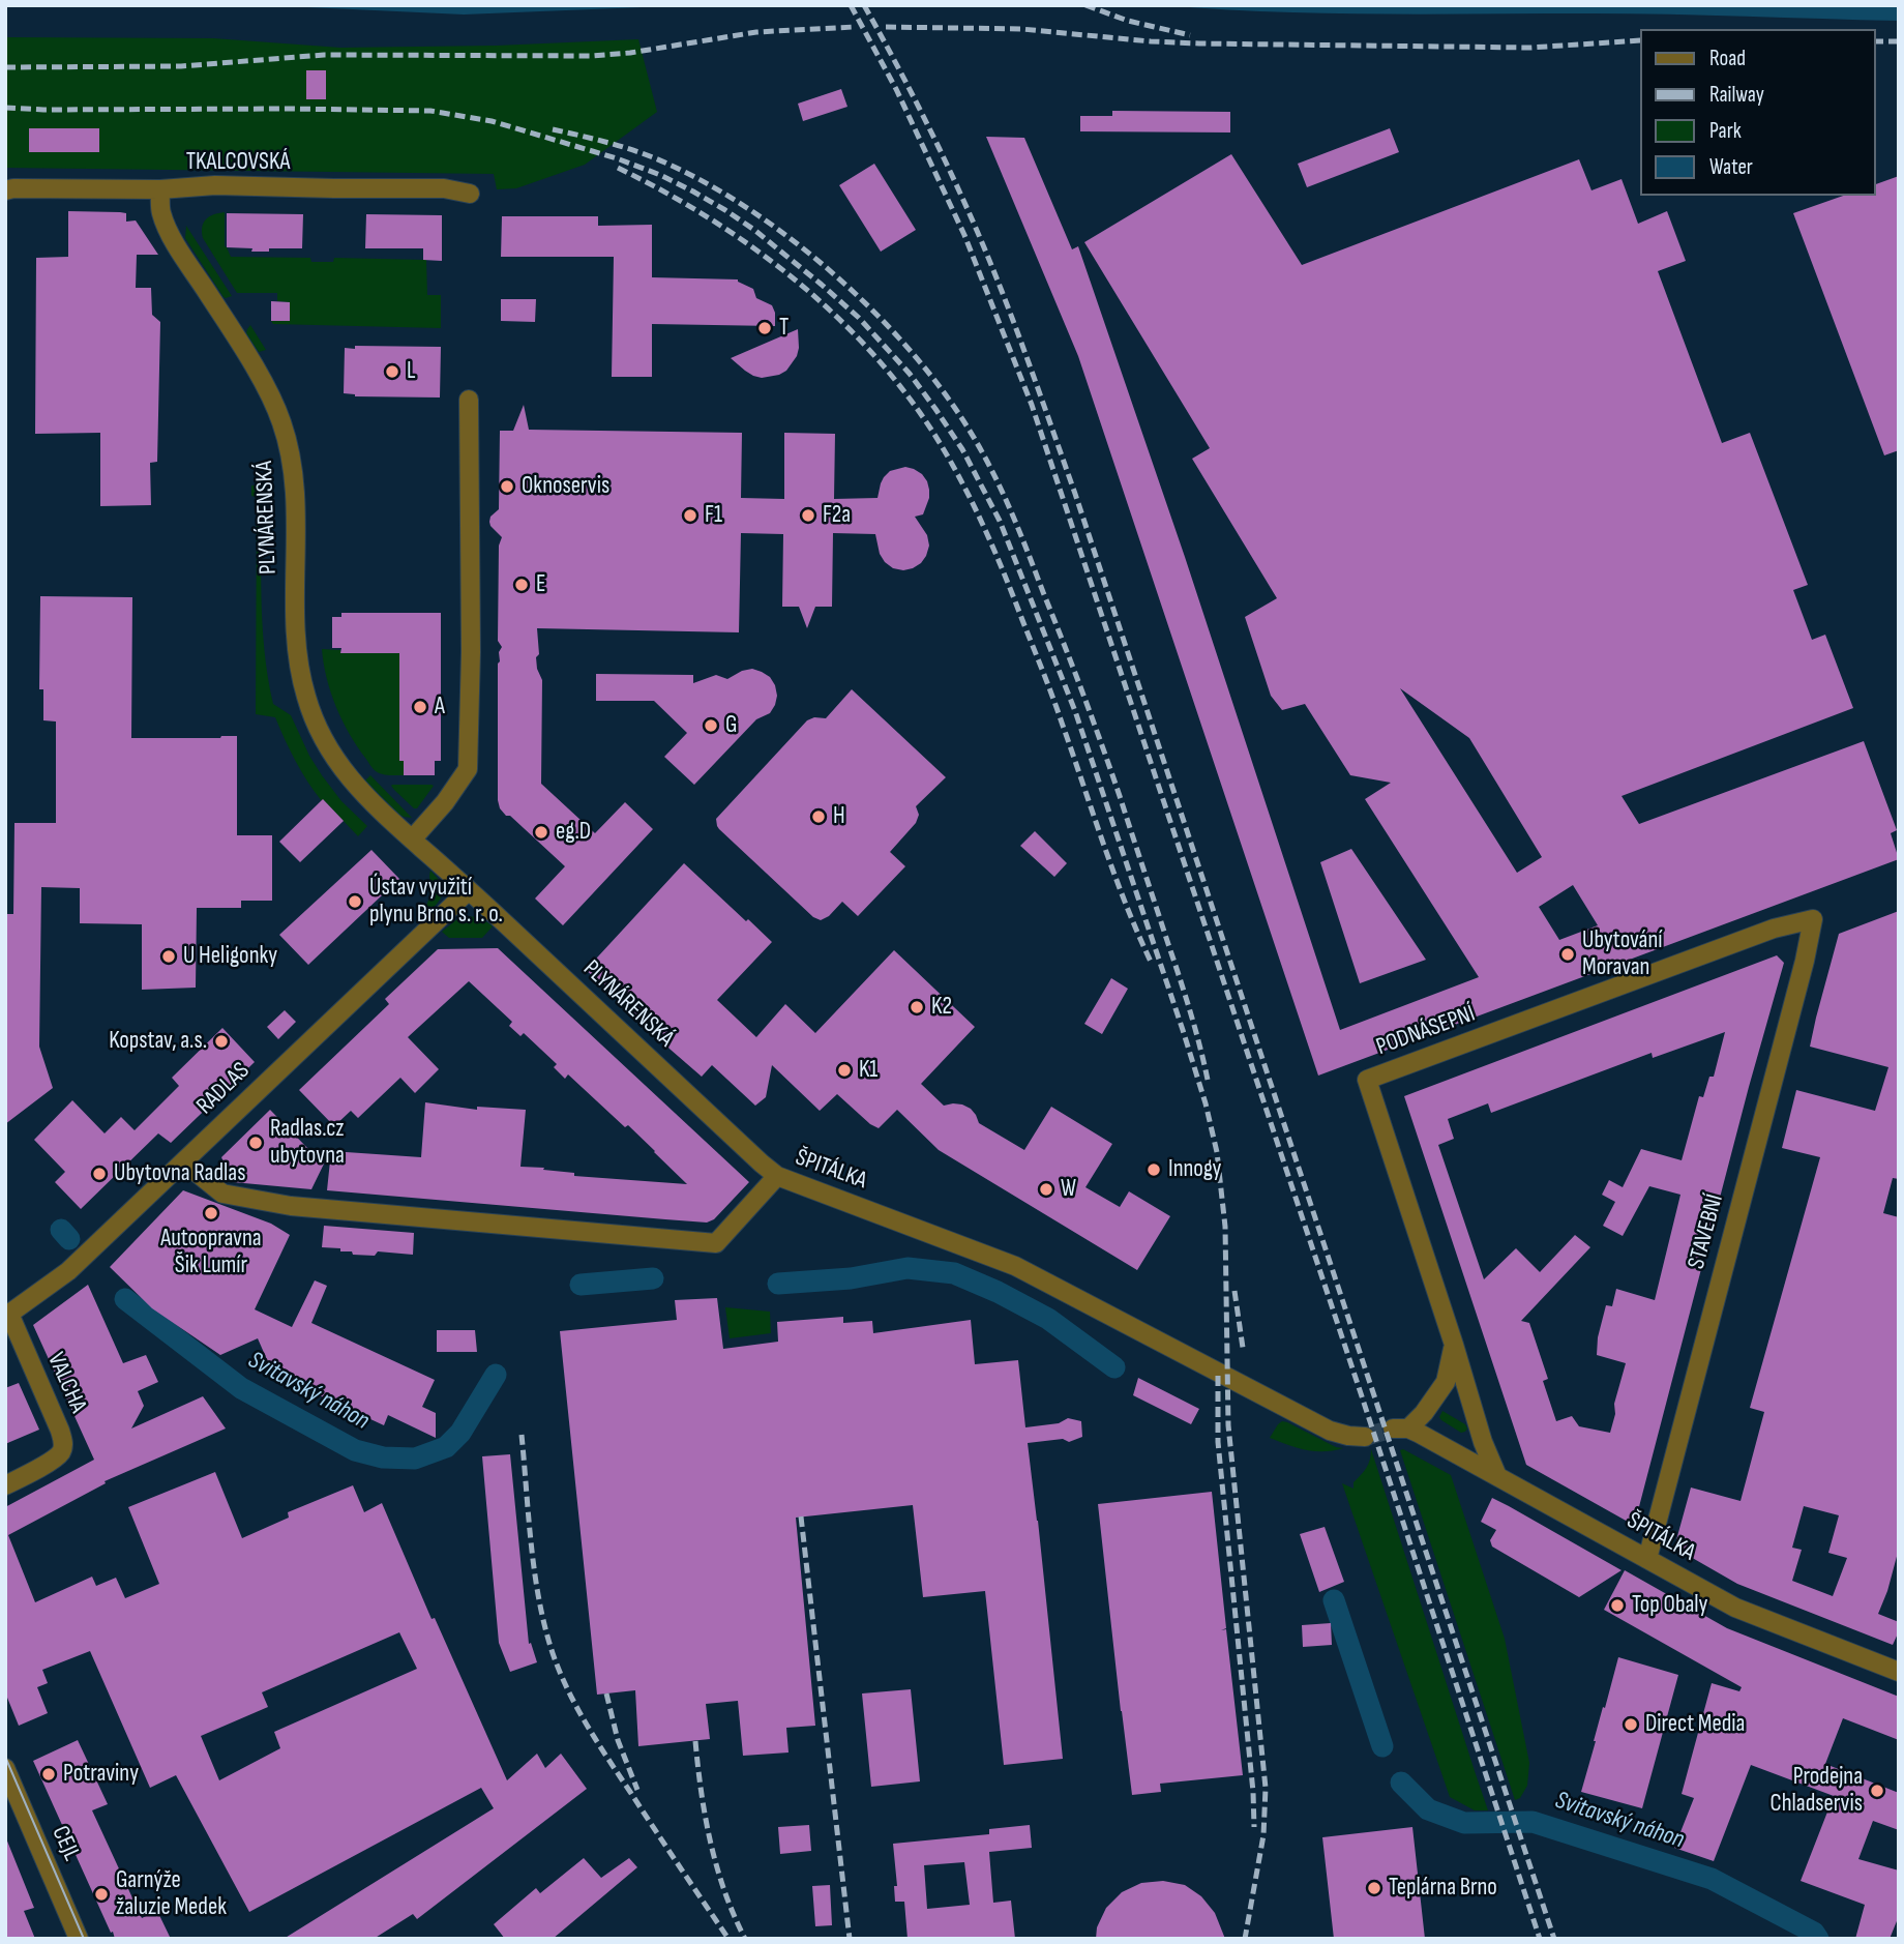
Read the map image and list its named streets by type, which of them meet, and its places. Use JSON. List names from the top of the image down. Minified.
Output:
{"streets":{"street":["TKALCOVSKÁ","PLYNÁRENSKÁ","PODNÁSEPNÍ","RADLAS","ŠPITÁLKA","STAVEBNÍ","VALCHA","CEJL"]},"crossings":[["TKALCOVSKÁ","PLYNÁRENSKÁ"],["PLYNÁRENSKÁ","RADLAS"],["PLYNÁRENSKÁ","ŠPITÁLKA"],["PODNÁSEPNÍ","ŠPITÁLKA"],["PODNÁSEPNÍ","STAVEBNÍ"],["RADLAS","ŠPITÁLKA"],["RADLAS","VALCHA"],["ŠPITÁLKA","STAVEBNÍ"]],"water":["Svitavský náhon"],"places":["T","L","Oknoservis","F1","F2a","E","A","G","H","eg.D","Ústav využití plynu Brno s. r. o.","Ubytování Moravan","U Heligonky","K2","Kopstav, a.s.","K1","Radlas.cz ubytovna","Innogy","Ubytovna Radlas","W","Autoopravna Šik Lumír","Top Obaly","Direct Media","Potraviny","Prodejna Chladservis","Teplárna Brno","Garnýže žaluzie Medek"],"legend":["Road","Railway","Park","Water"]}
